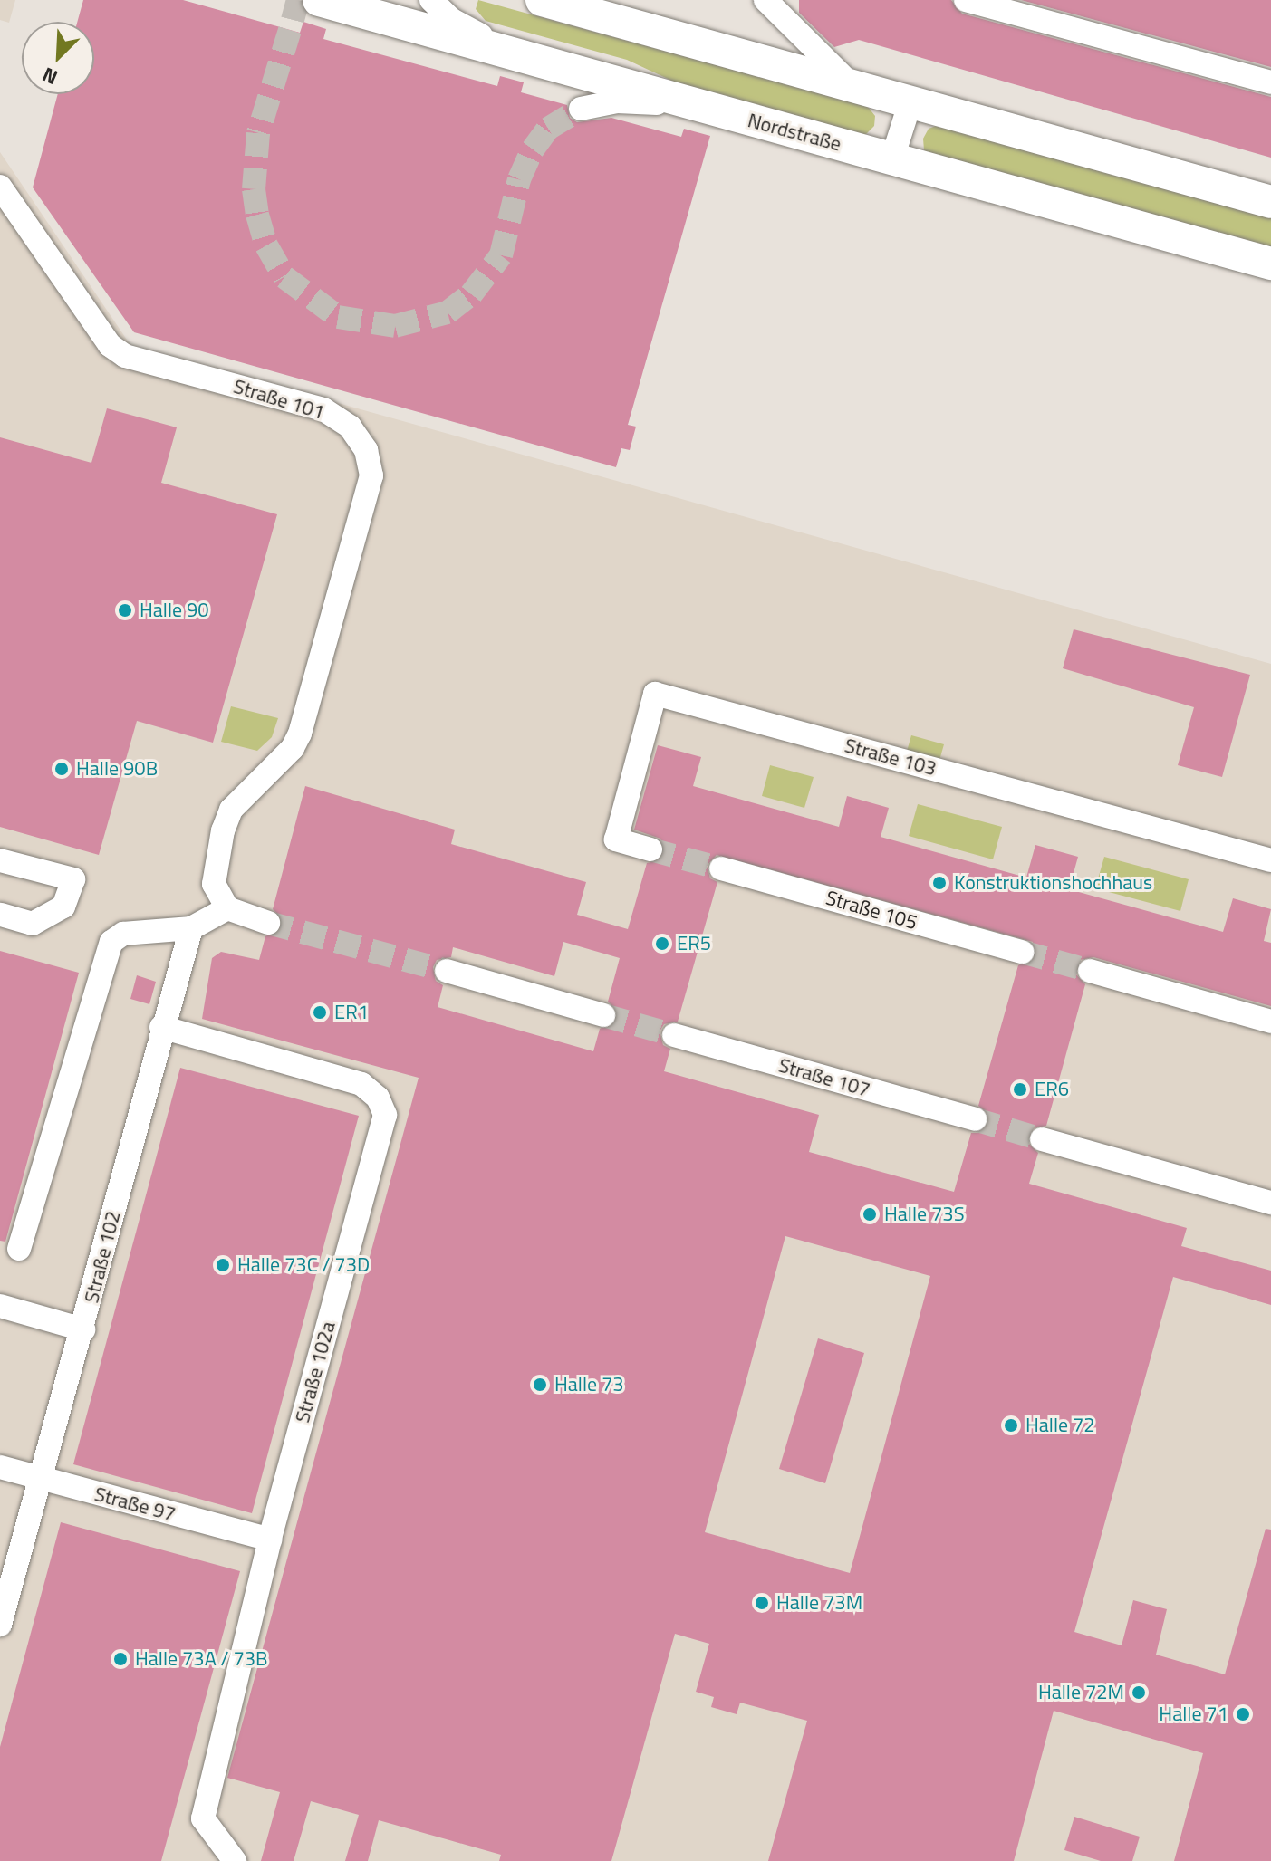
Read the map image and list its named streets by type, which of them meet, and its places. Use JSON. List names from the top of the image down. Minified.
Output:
{"streets":{"street":["Nordstraße","Straße 101","Straße 103","Straße 105","Straße 107","Straße 102","Straße 102a","Straße 97"]},"crossings":[["Straße 102","Straße 102a"],["Straße 102","Straße 97"],["Straße 102a","Straße 97"]],"places":["Halle 90","Halle 90B","Konstruktionshochhaus","ER5","ER1","ER6","Halle 73S","Halle 73C / 73D","Halle 73","Halle 72","Halle 73M","Halle 73A / 73B","Halle 72M","Halle 71"],"north":"bottom left"}
